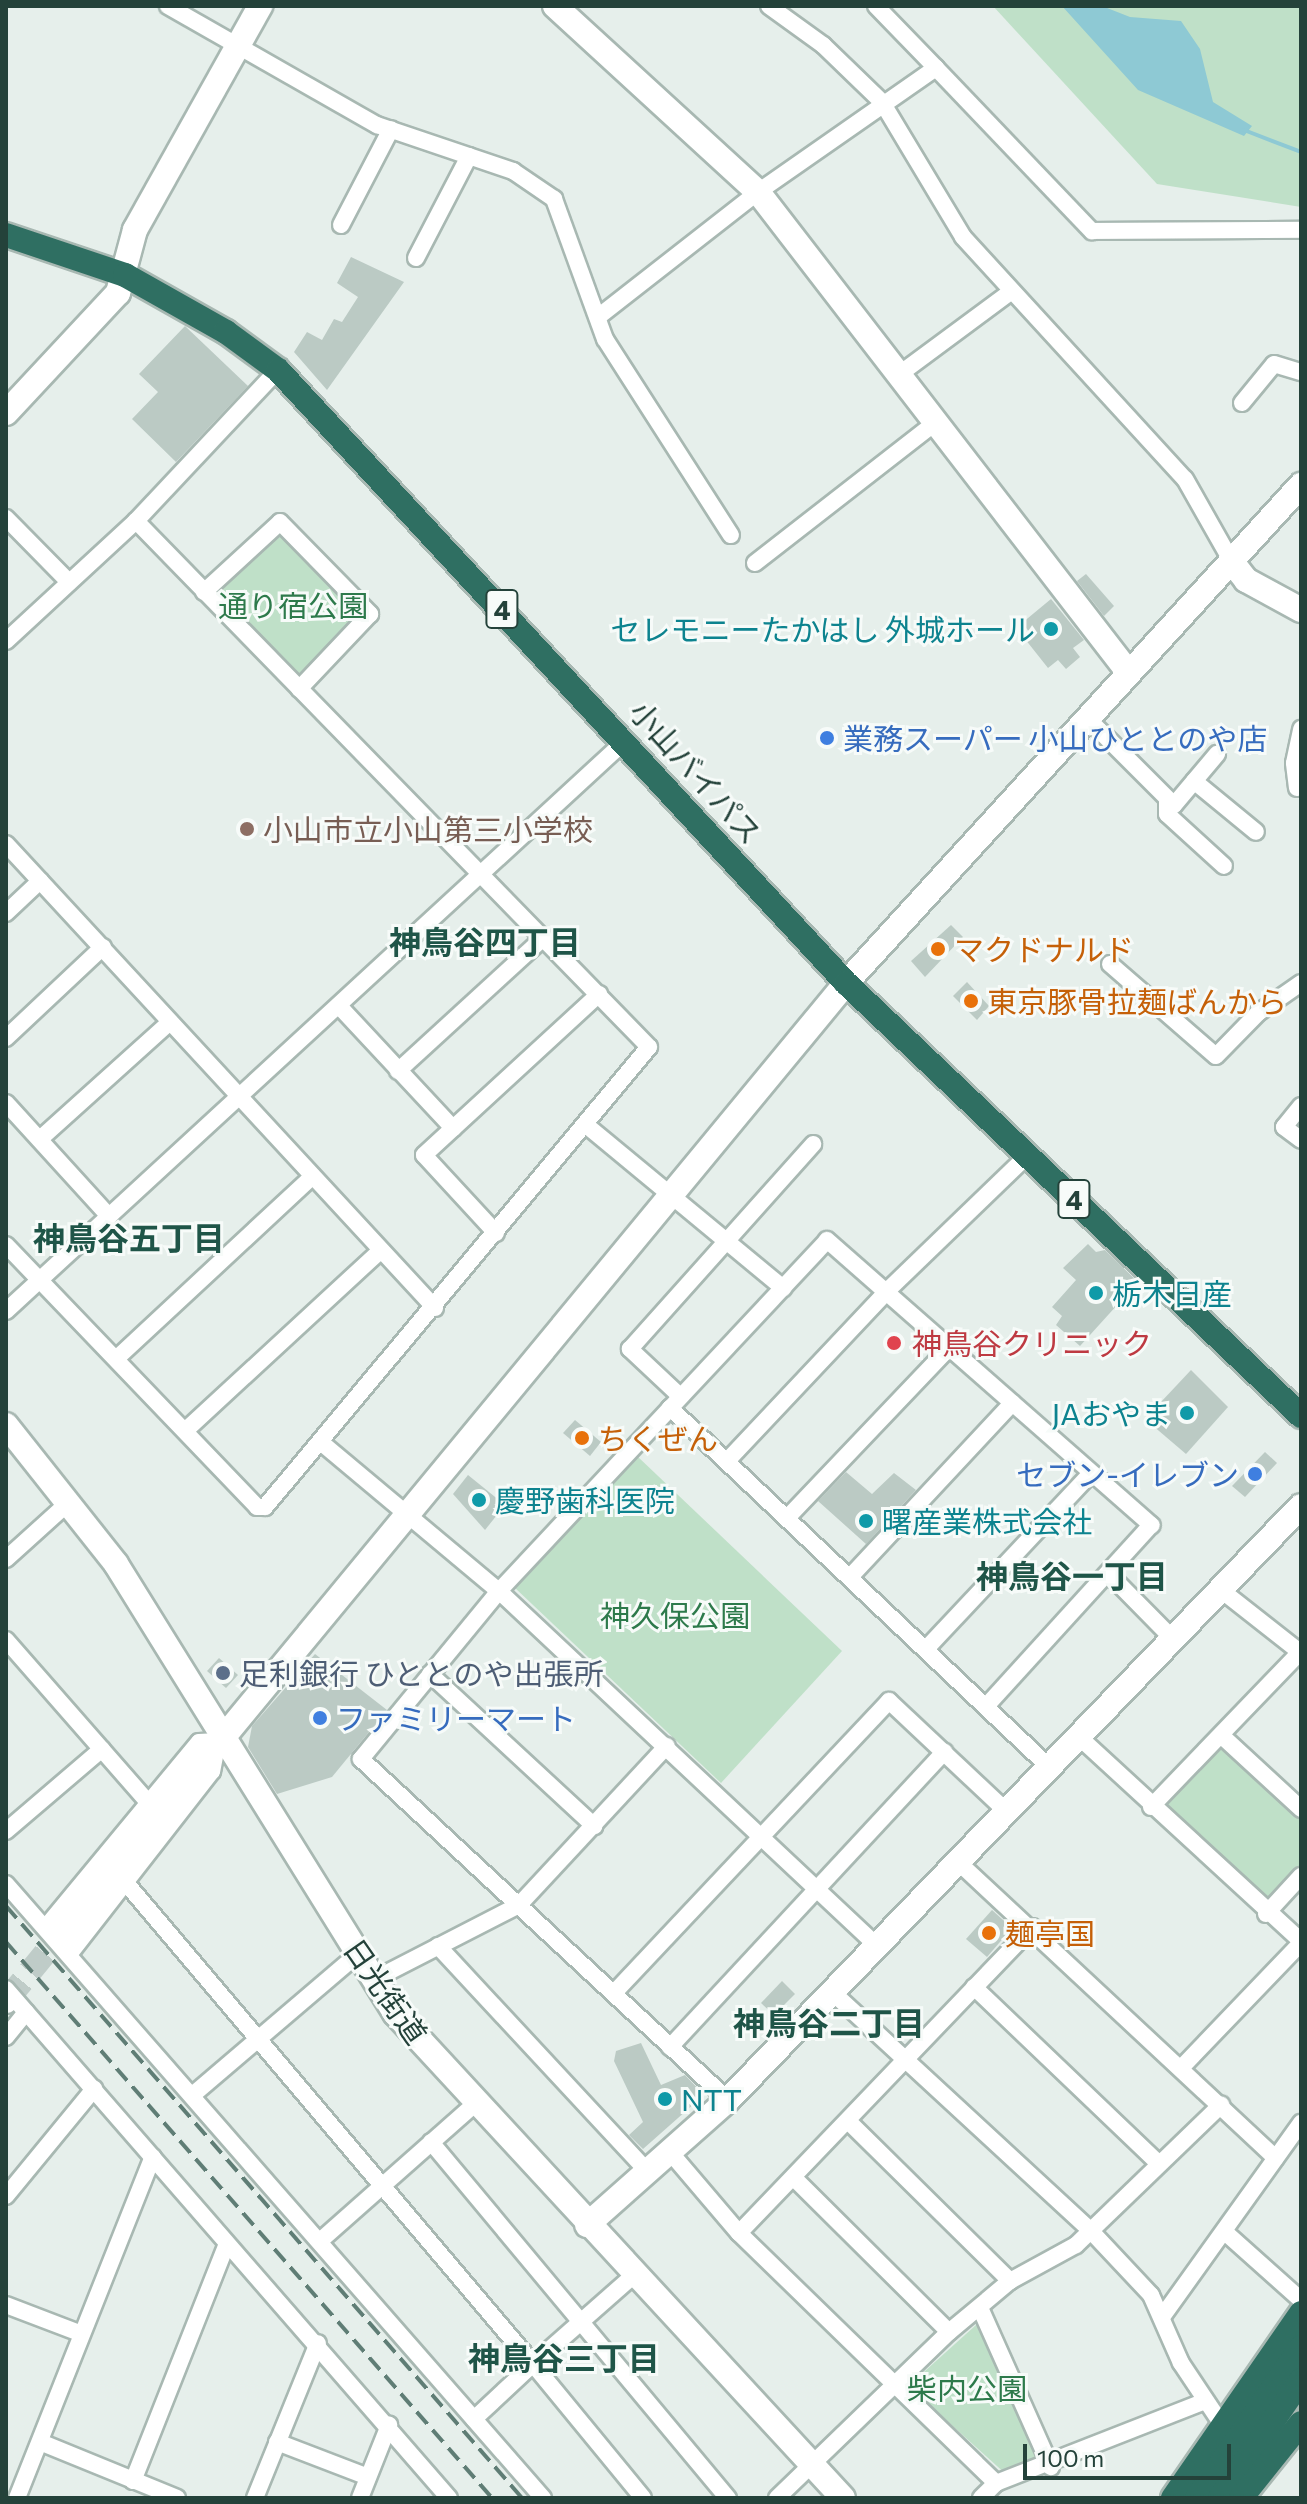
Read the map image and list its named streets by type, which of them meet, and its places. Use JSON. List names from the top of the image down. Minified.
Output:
{"streets":{"highway":["4","小山バイパス"],"street":["日光街道"]},"districts":["神鳥谷四丁目","神鳥谷五丁目","神鳥谷一丁目","神鳥谷二丁目","神鳥谷三丁目"],"parks":["通り宿公園","神久保公園","柴内公園"],"places":["セレモニーたかはし 外城ホール","業務スーパー 小山ひととのや店","小山市立小山第三小学校","マクドナルド","東京豚骨拉麺ばんから","栃木日産","神鳥谷クリニック","JAおやま","ちくぜん","セブン-イレブン","慶野歯科医院","曙産業株式会社","足利銀行 ひととのや出張所","ファミリーマート","麺亭国","NTT"],"scale_bar":"100 m"}
